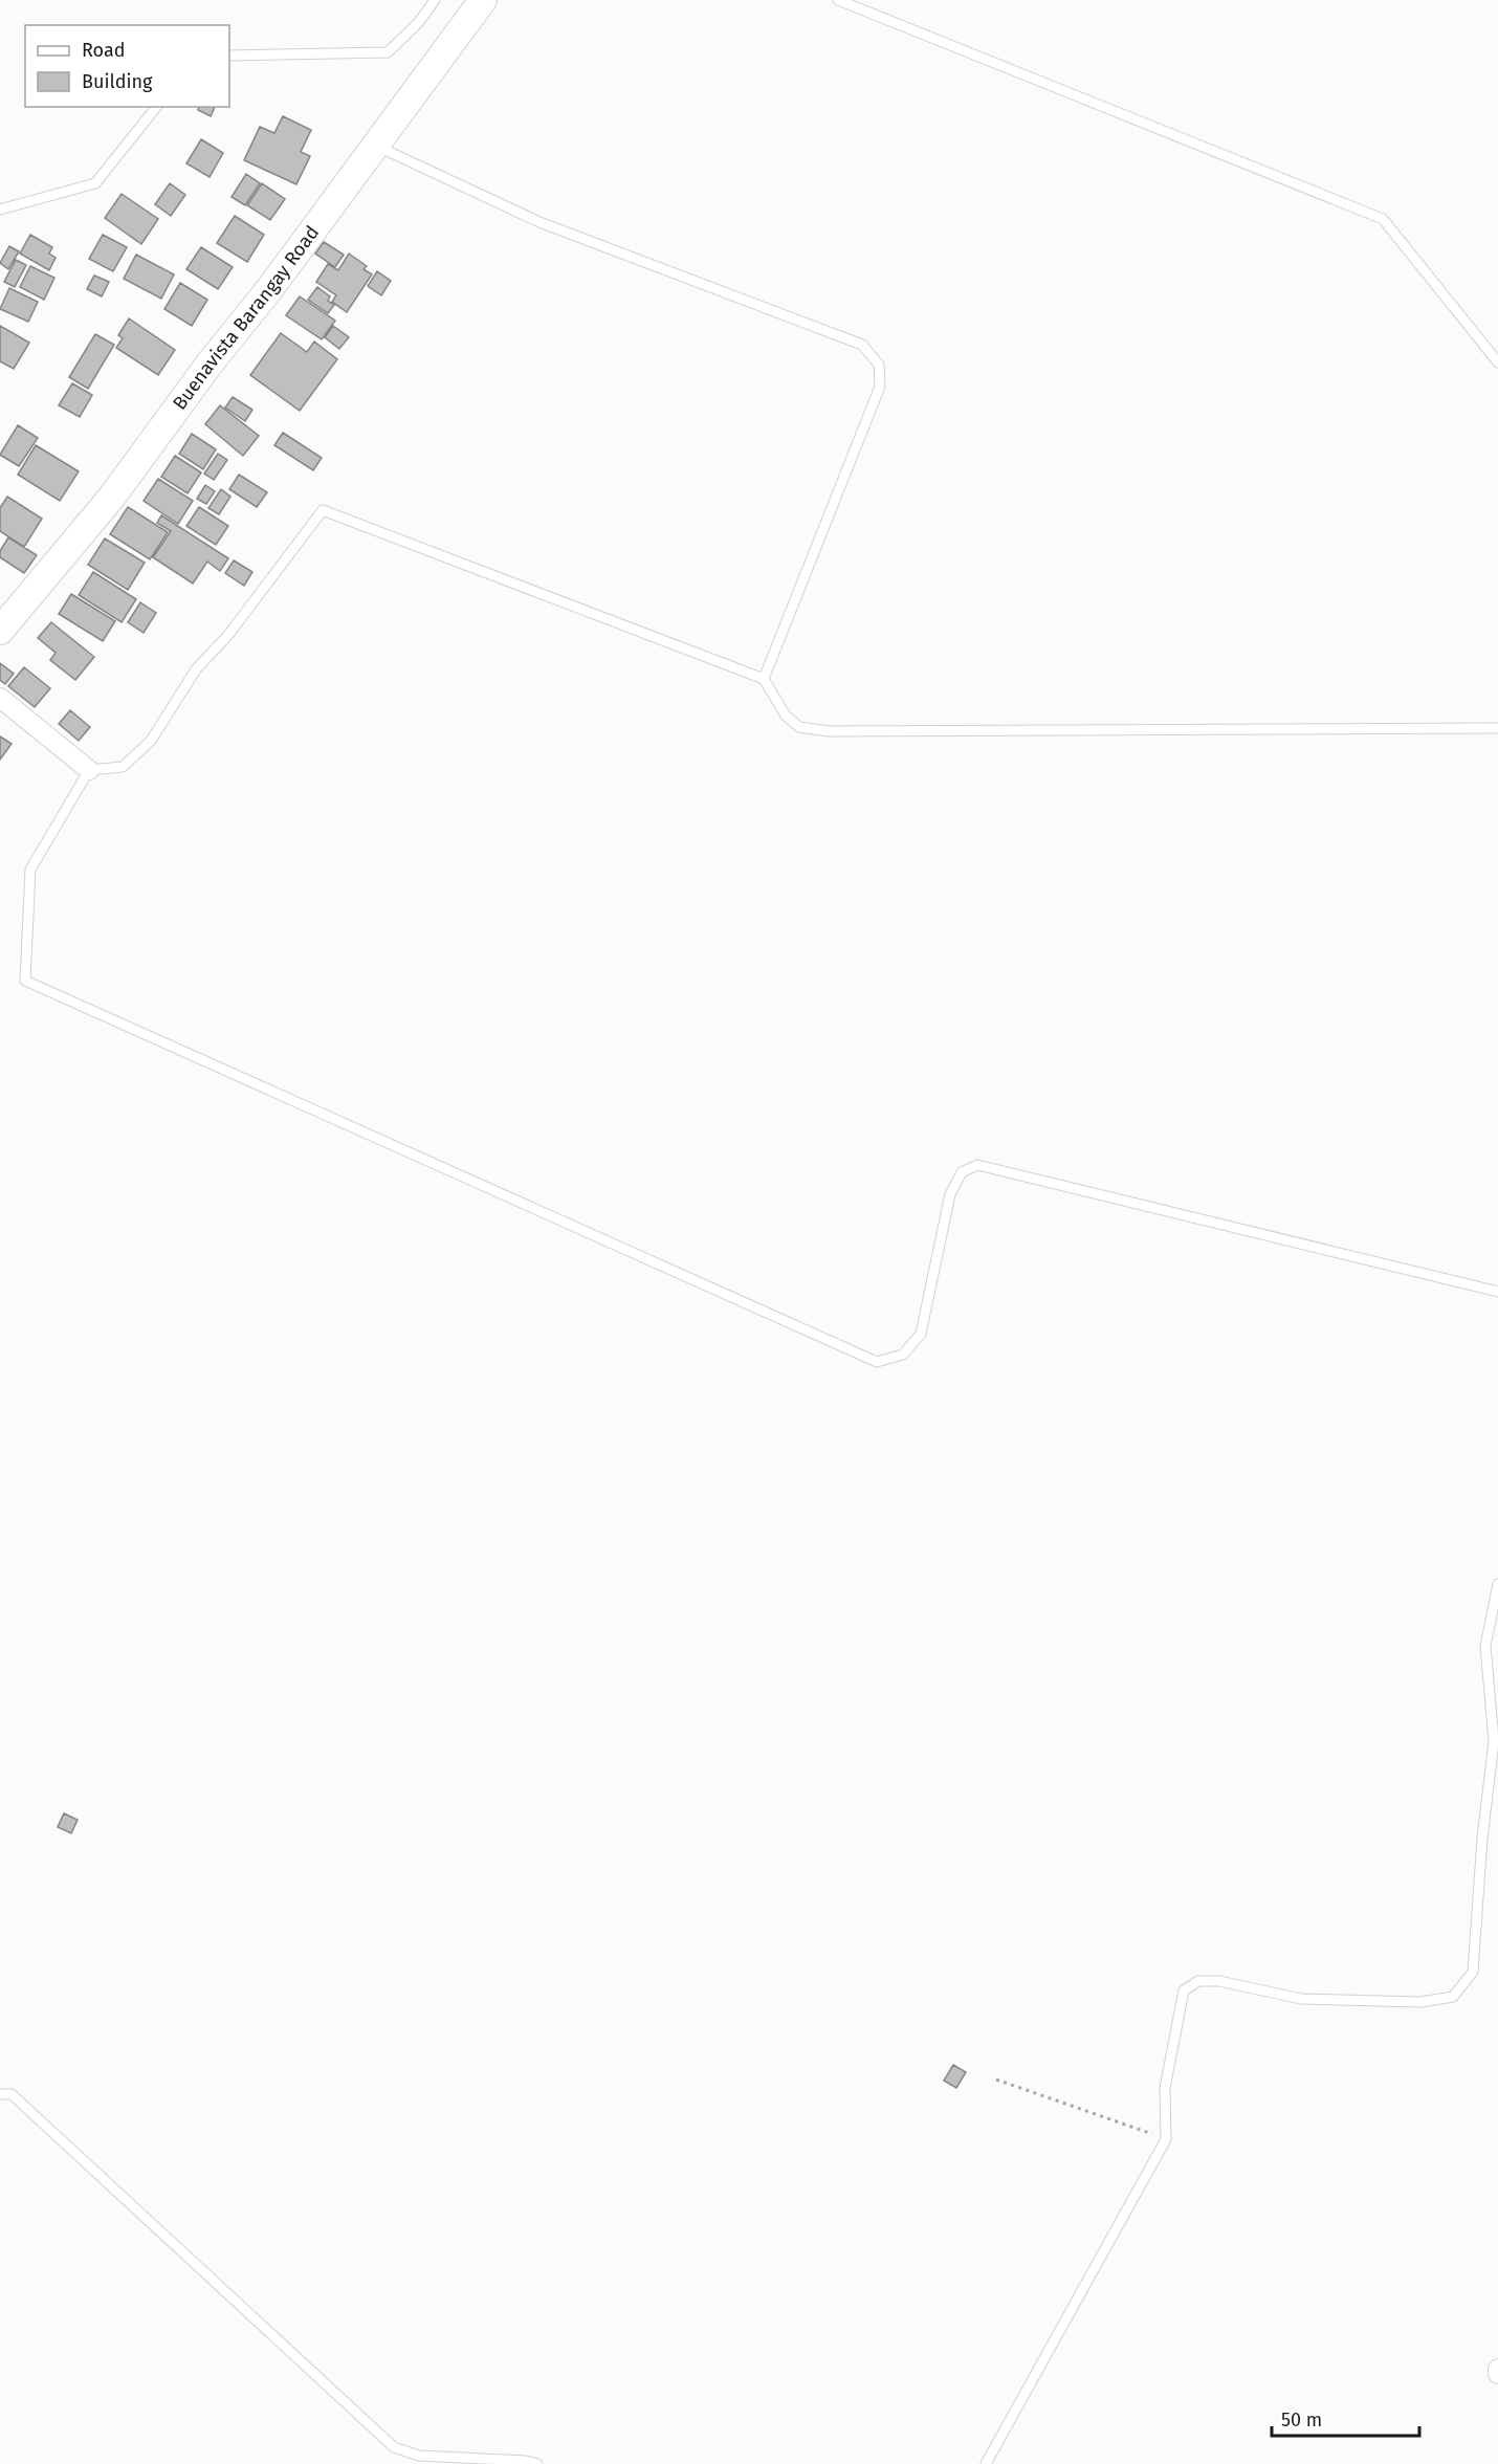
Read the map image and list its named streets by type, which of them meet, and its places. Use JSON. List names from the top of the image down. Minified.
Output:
{"streets":{"street":["Buenavista Barangay Road"]},"legend":["Road","Building"],"scale_bar":"50 m"}
